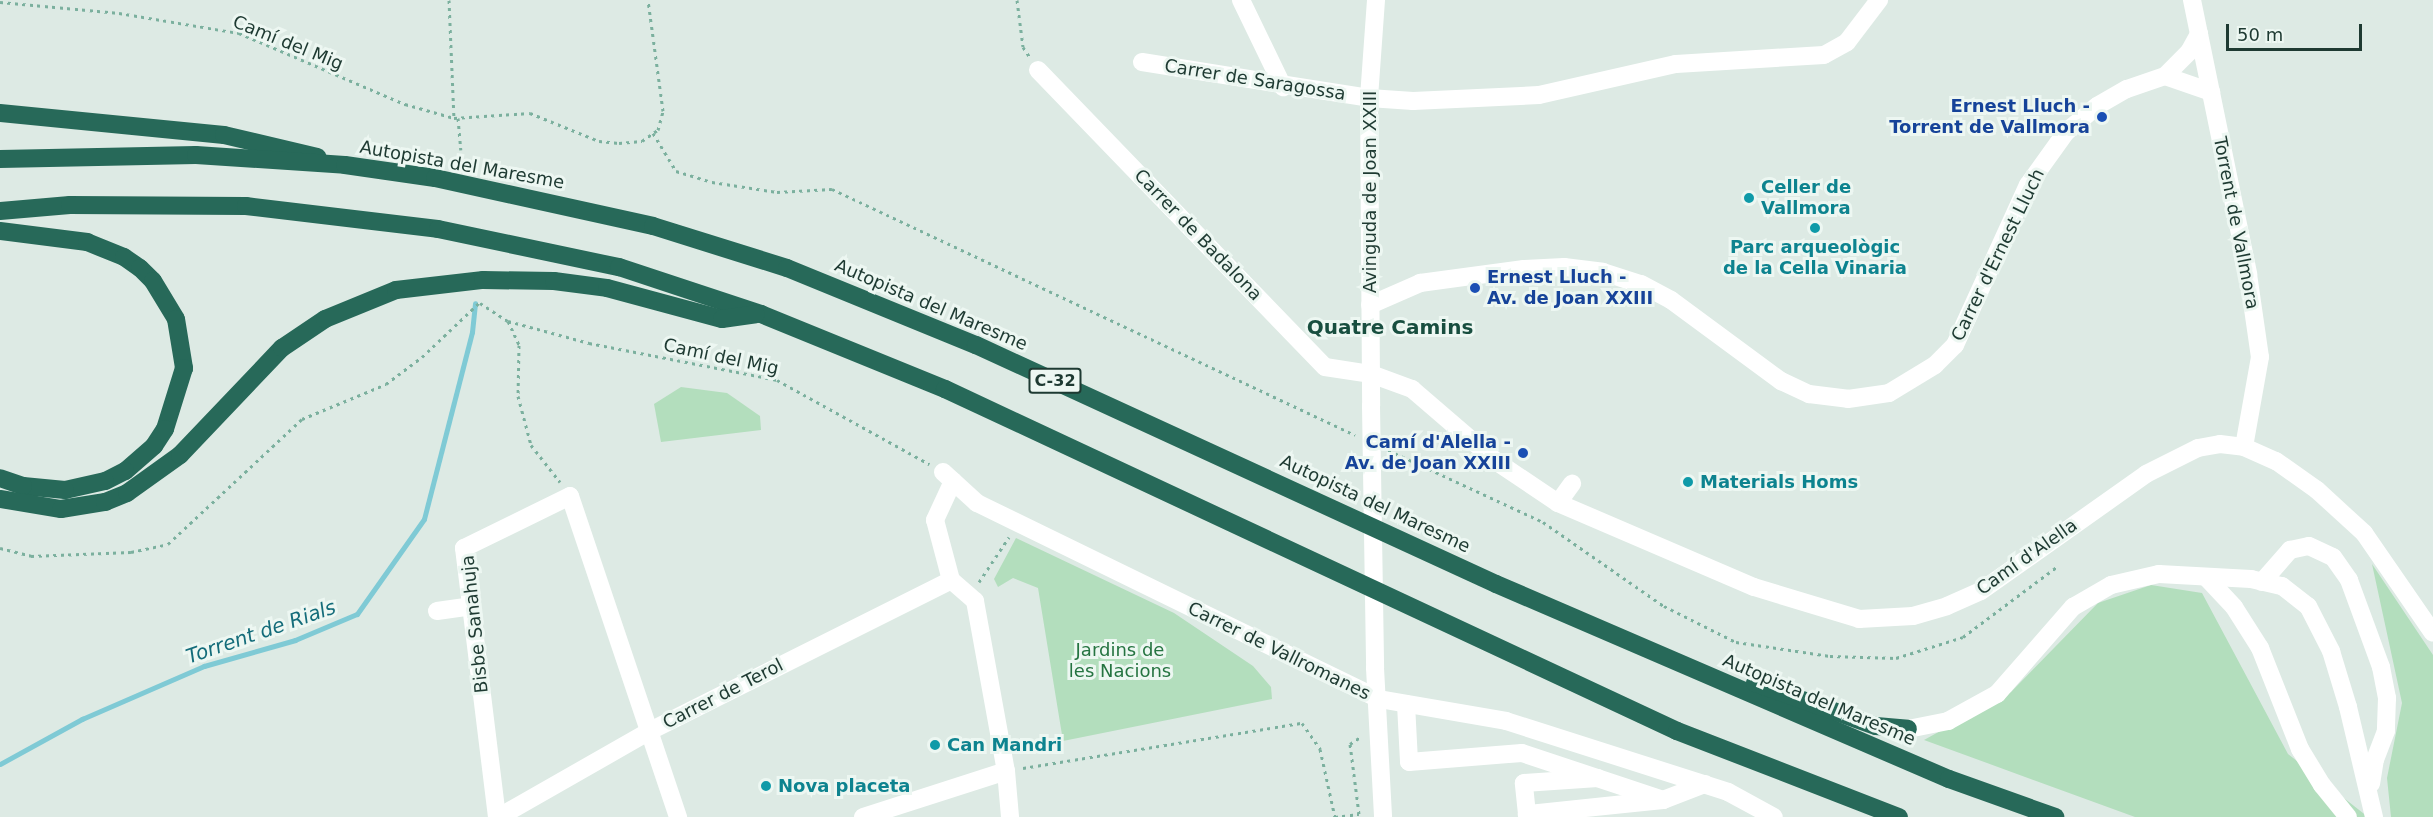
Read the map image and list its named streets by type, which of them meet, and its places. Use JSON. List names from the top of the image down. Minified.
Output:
{"streets":{"highway":["Autopista del Maresme","C-32"],"street":["Carrer de Saragossa","Avinguda de Joan XXIII","Torrent de Vallmora","Carrer de Badalona","Carrer d'Ernest Lluch","Camí d'Alella","Bisbe Sanahuja","Carrer de Vallromanes","Carrer de Terol"],"path":["Camí del Mig"]},"crossings":[["Camí del Mig","Carrer de Vallromanes"],["Carrer de Saragossa","Avinguda de Joan XXIII"],["Avinguda de Joan XXIII","Carrer de Badalona"],["Avinguda de Joan XXIII","Carrer d'Ernest Lluch"],["Avinguda de Joan XXIII","Camí d'Alella"],["Avinguda de Joan XXIII","Carrer de Vallromanes"],["Torrent de Vallmora","Carrer d'Ernest Lluch"],["Torrent de Vallmora","Camí d'Alella"],["Carrer de Badalona","Camí d'Alella"],["Bisbe Sanahuja","Carrer de Terol"]],"districts":["Quatre Camins"],"water":["Torrent de Rials"],"parks":["Jardins de les Nacions"],"places":["Ernest Lluch - Torrent de Vallmora","Celler de Vallmora","Parc arqueològic de la Cella Vinaria","Ernest Lluch - Av. de Joan XXIII","Camí d'Alella - Av. de Joan XXIII","Materials Homs","Can Mandri","Nova placeta"],"scale_bar":"50 m"}
